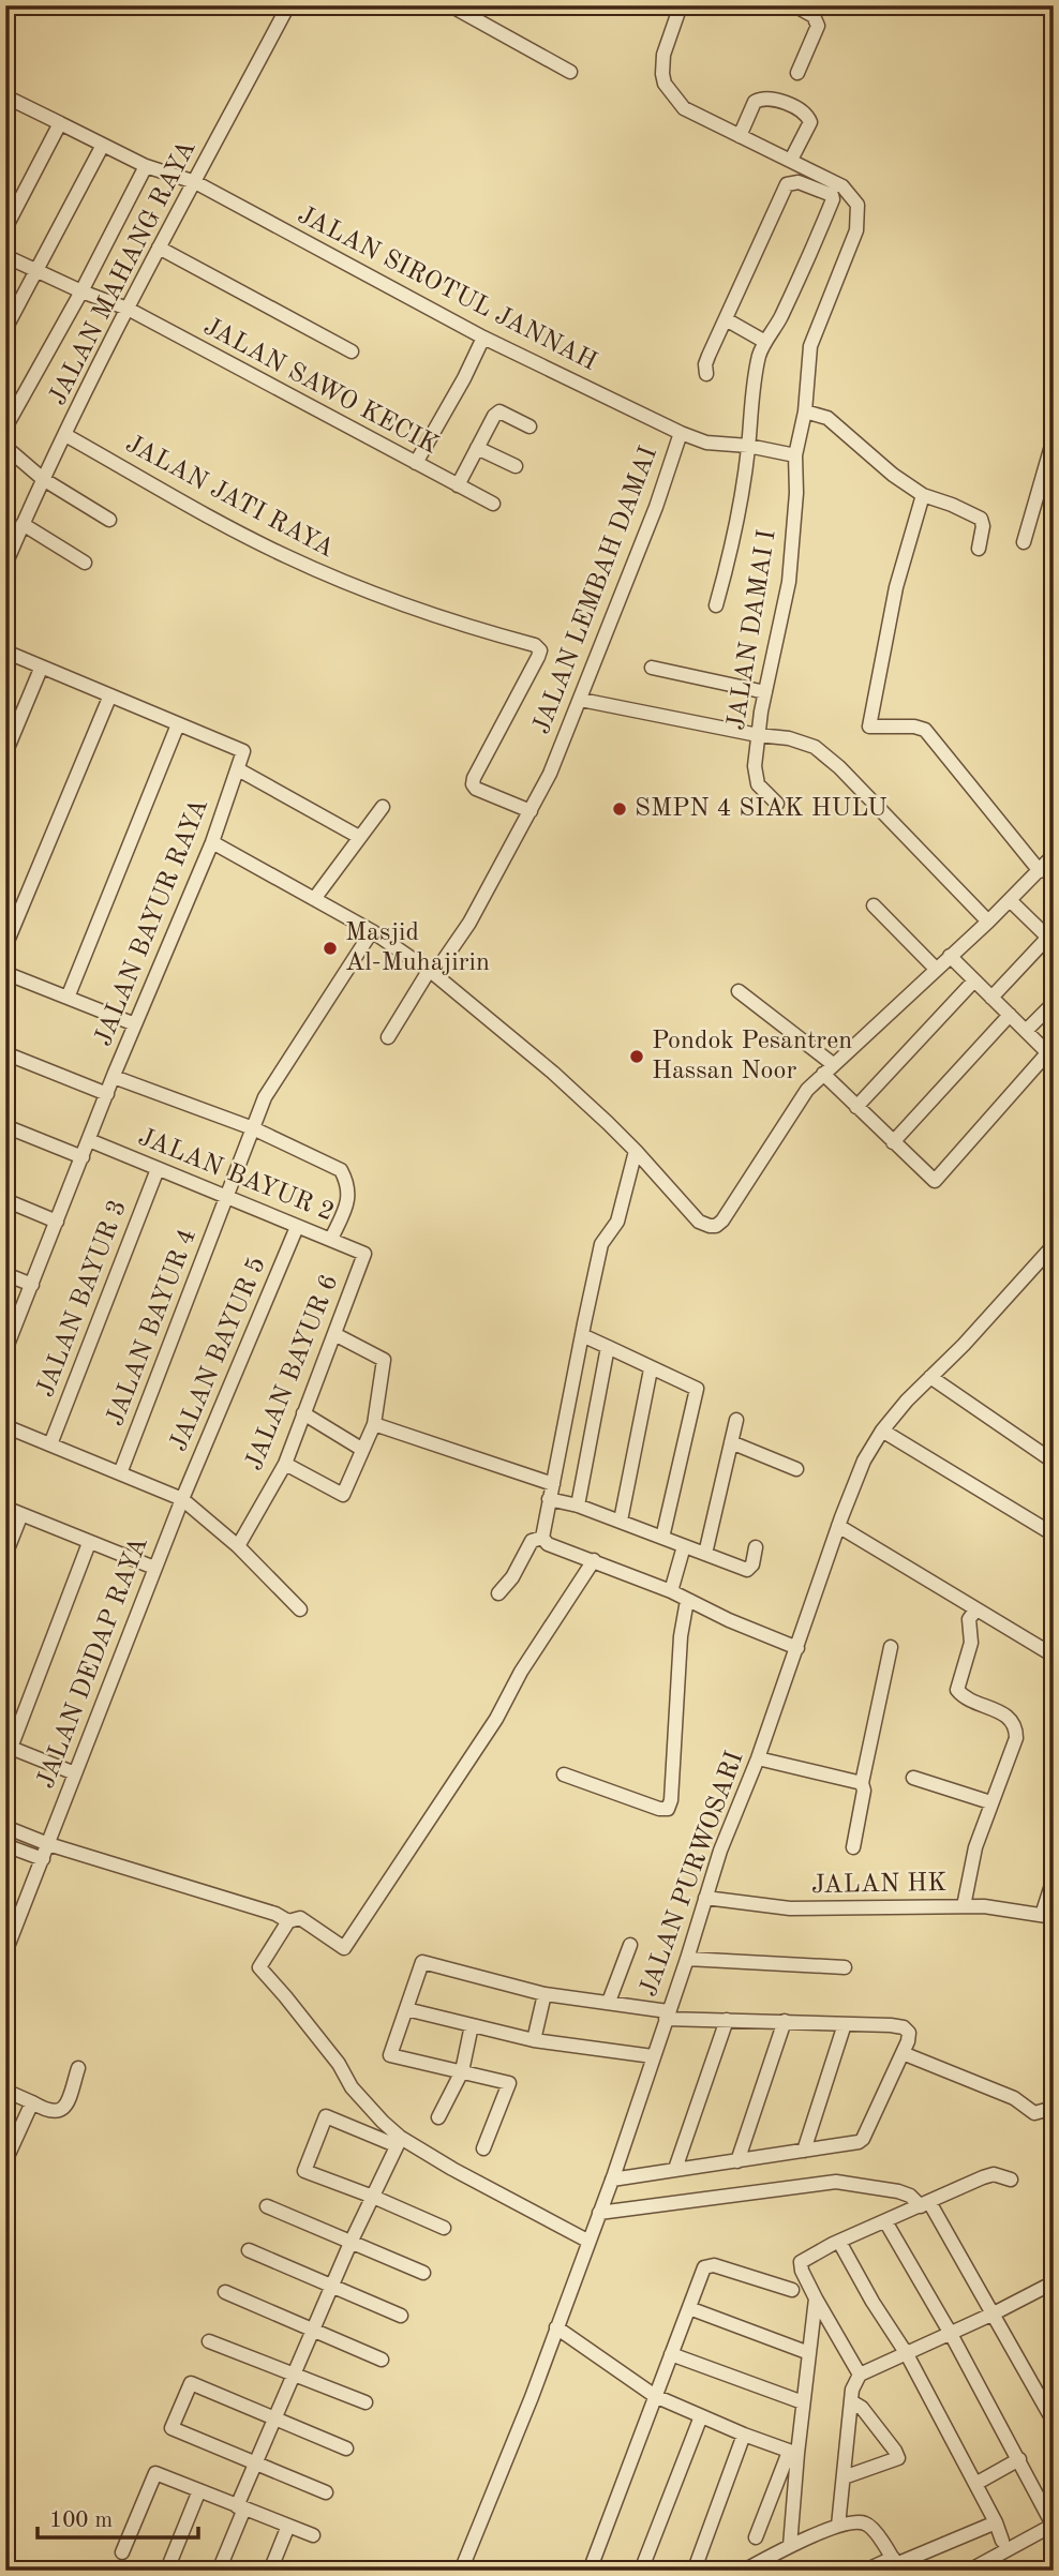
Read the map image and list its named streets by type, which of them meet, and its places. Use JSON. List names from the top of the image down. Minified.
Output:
{"streets":{"street":["JALAN MAHANG RAYA","JALAN SIROTUL JANNAH","JALAN SAWO KECIK","JALAN JATI RAYA","JALAN LEMBAH DAMAI","JALAN DAMAI I","JALAN BAYUR RAYA","JALAN BAYUR 2","JALAN BAYUR 3","JALAN BAYUR 4","JALAN BAYUR 5","JALAN BAYUR 6","JALAN DEDAP RAYA","JALAN PURWOSARI","JALAN HK"]},"crossings":[["JALAN MAHANG RAYA","JALAN SIROTUL JANNAH"],["JALAN MAHANG RAYA","JALAN SAWO KECIK"],["JALAN MAHANG RAYA","JALAN JATI RAYA"],["JALAN SIROTUL JANNAH","JALAN LEMBAH DAMAI"],["JALAN JATI RAYA","JALAN LEMBAH DAMAI"],["JALAN LEMBAH DAMAI","JALAN DAMAI I"],["JALAN BAYUR RAYA","JALAN BAYUR 2"],["JALAN BAYUR 2","JALAN BAYUR 3"],["JALAN BAYUR 2","JALAN BAYUR 4"],["JALAN BAYUR 2","JALAN BAYUR 5"],["JALAN BAYUR 2","JALAN BAYUR 6"],["JALAN BAYUR 5","JALAN DEDAP RAYA"],["JALAN PURWOSARI","JALAN HK"]],"places":["SMPN 4 SIAK HULU","Masjid Al-Muhajirin","Pondok Pesantren Hassan Noor"],"scale_bar":"100 m"}
